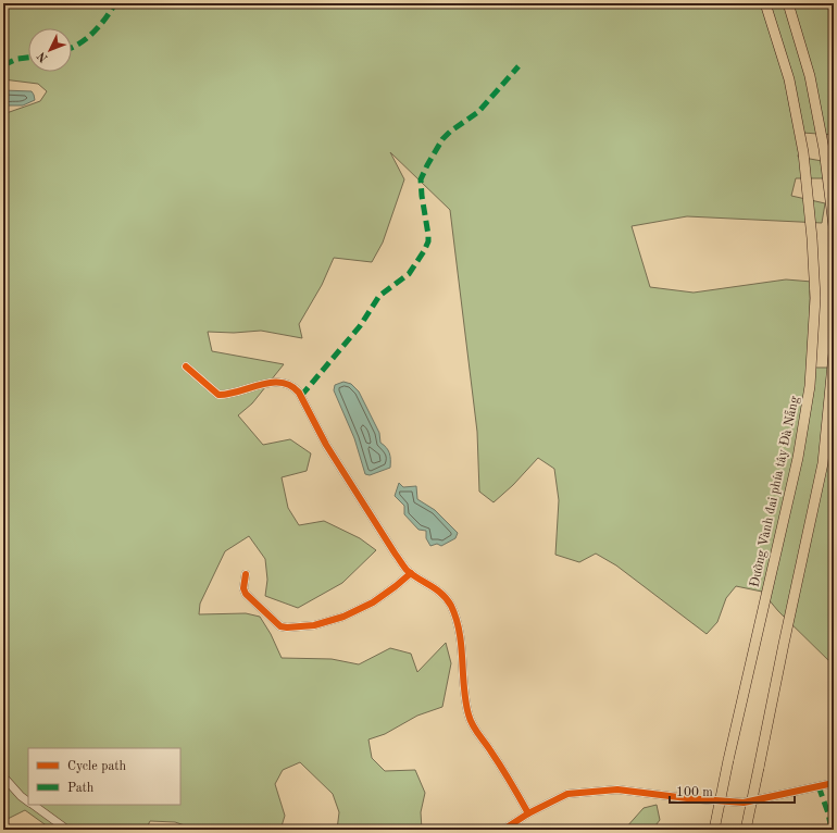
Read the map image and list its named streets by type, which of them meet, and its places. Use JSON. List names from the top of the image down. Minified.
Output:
{"streets":{"main road":["Đường Vành đai phía tây Đà Nẵng"]},"legend":["Cycle path","Path"],"scale_bar":"100 m","north":"bottom left"}
